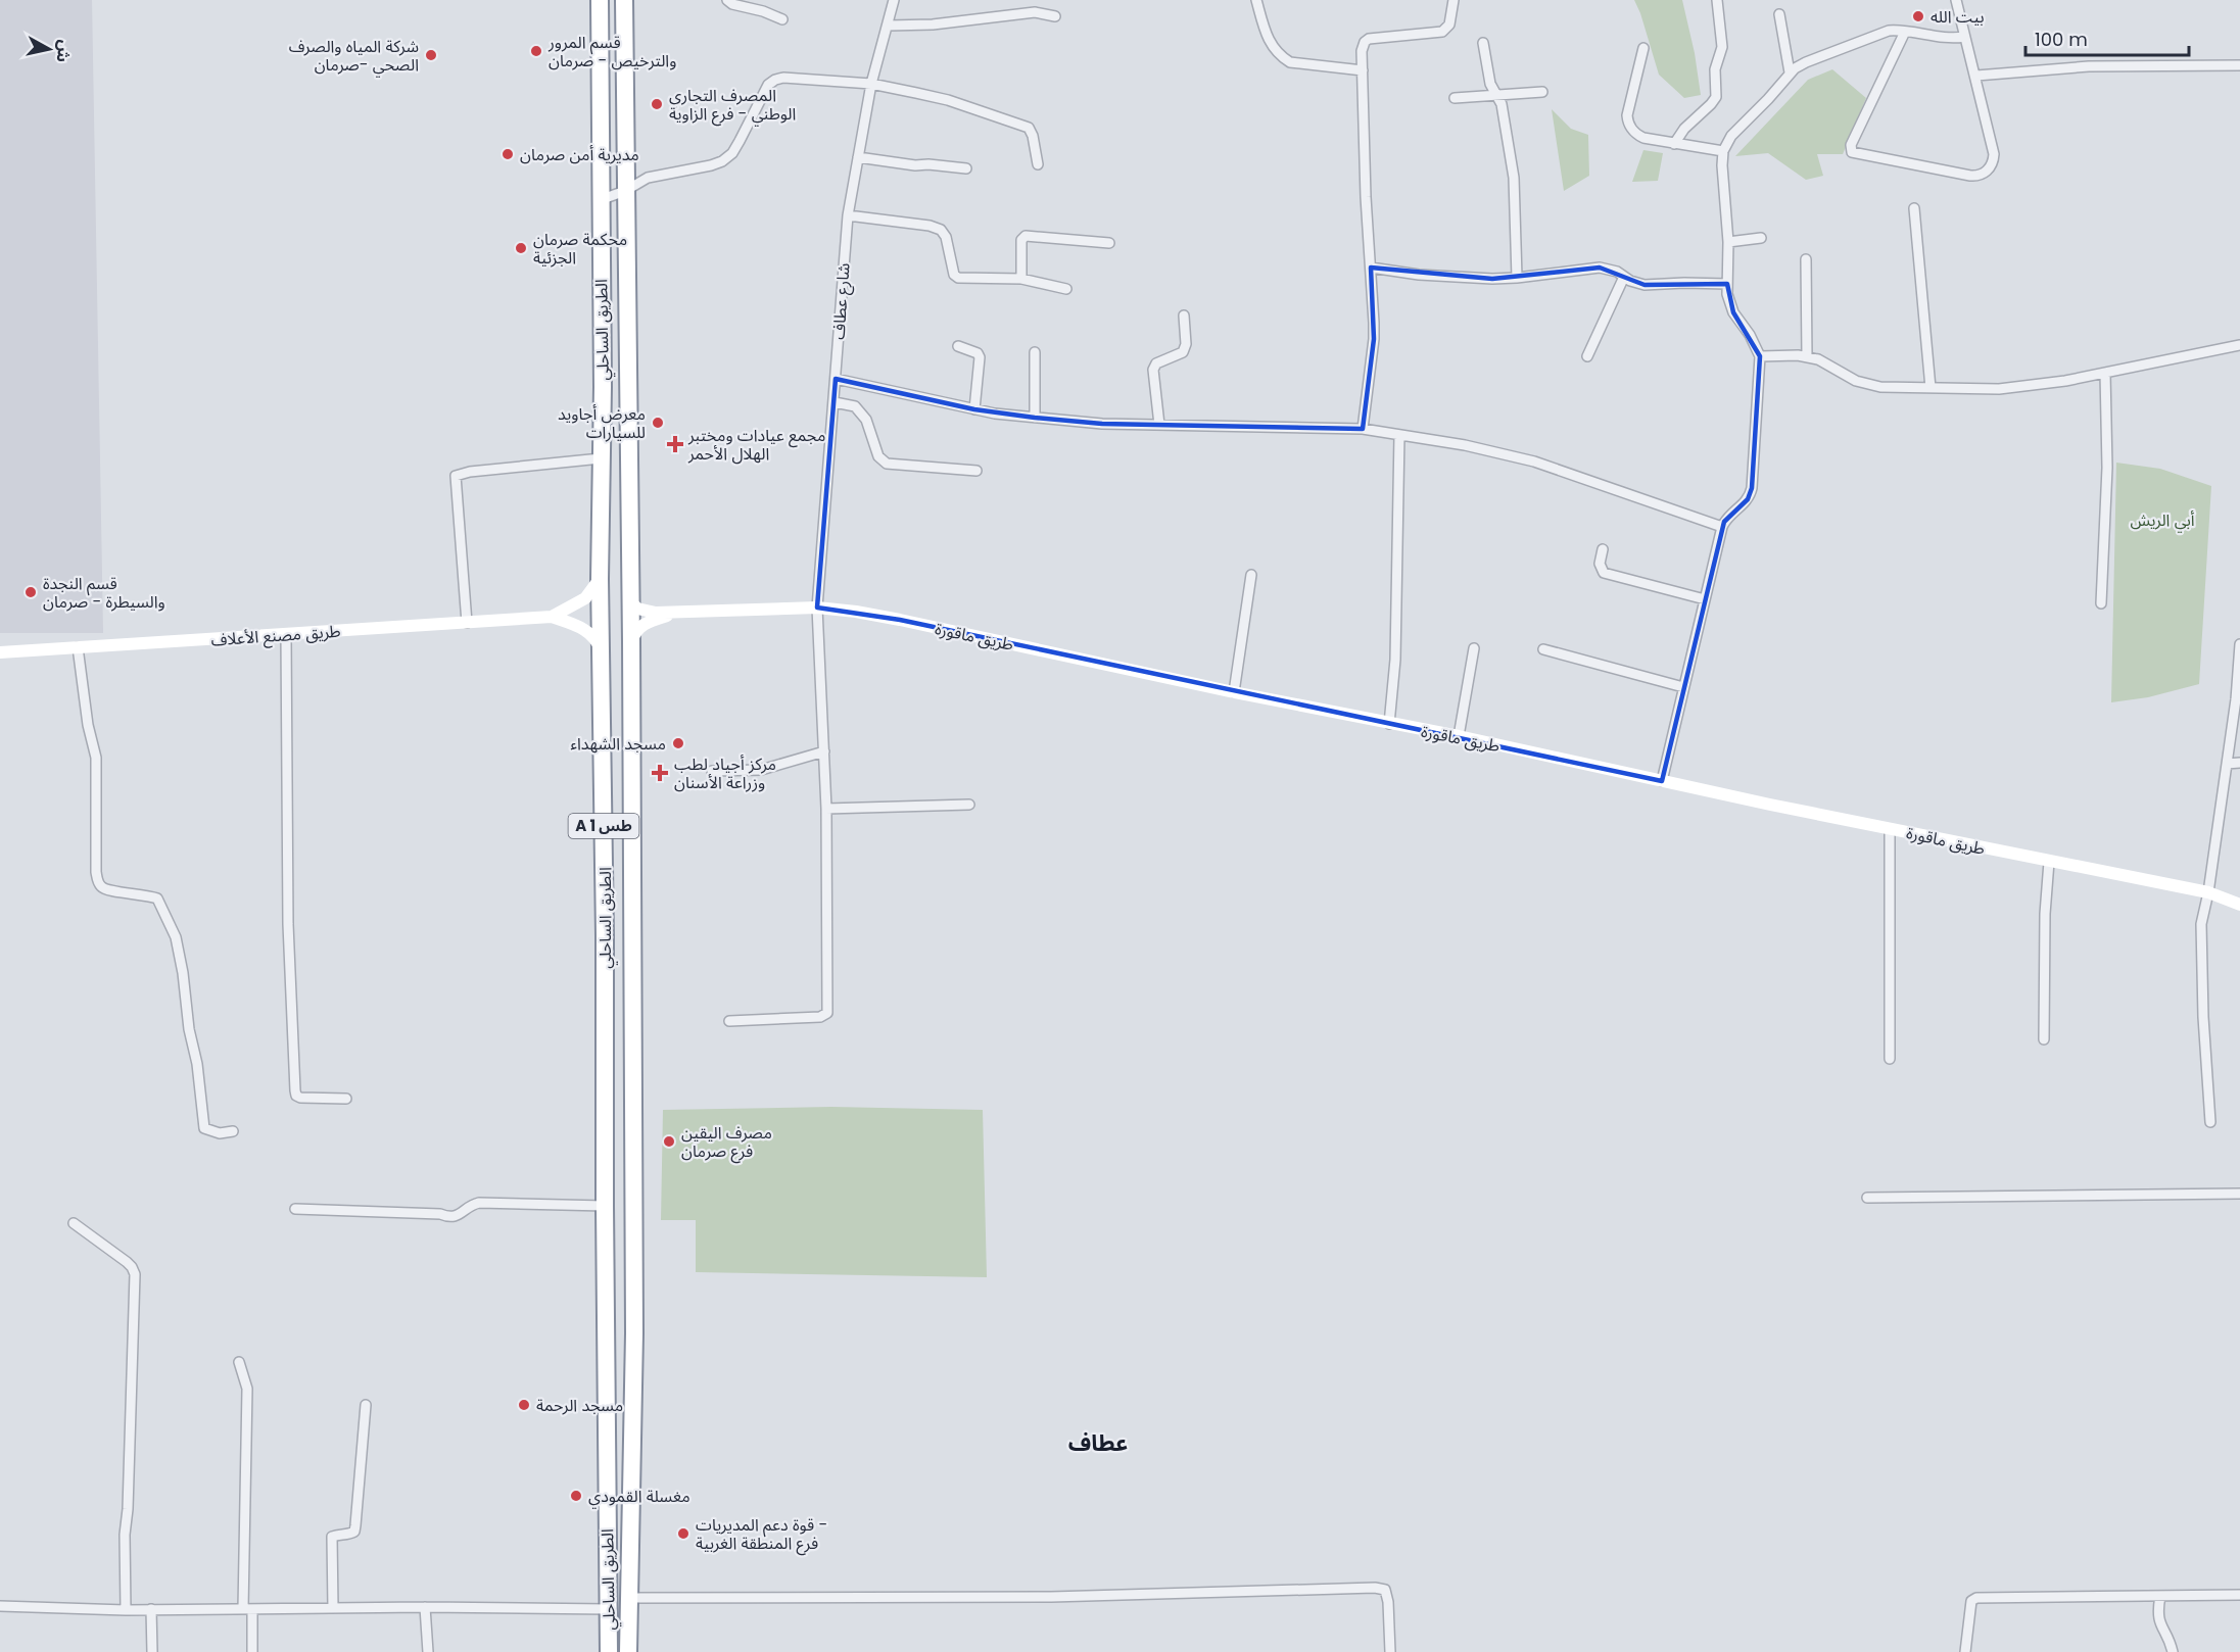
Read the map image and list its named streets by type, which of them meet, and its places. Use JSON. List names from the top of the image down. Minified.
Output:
{"streets":{"highway":["الطريق الساحلي","A 1 طس"],"street":["شارع عطاف","طريق مصنع الأعلاف","طريق ماقورة"]},"crossings":[["شارع عطاف","طريق ماقورة"],["الطريق الساحلي","طريق مصنع الأعلاف"],["الطريق الساحلي","طريق ماقورة"]],"districts":["عطاف"],"parks":["أبي الريش"],"places":{"other":["بيت الله","قسم المرور والترخيص - صرمان","شركة المياه والصرف الصحي -صرمان","المصرف التجاري الوطني - فرع الزاوية","مديرية أمن صرمان","محكمة صرمان الجزئية","معرض أجاويد للسيارات","قسم النجدة والسيطرة - صرمان","مسجد الشهداء","مصرف اليقين فرع صرمان","مسجد الرحمة","مغسلة القمودي","قوة دعم المديريات - فرع المنطقة الغربية"],"health":["مجمع عيادات ومختبر الهلال الأحمر","مركز أجياد لطب وزراعة الأسنان"]},"scale_bar":"100 m","north":"right"}
